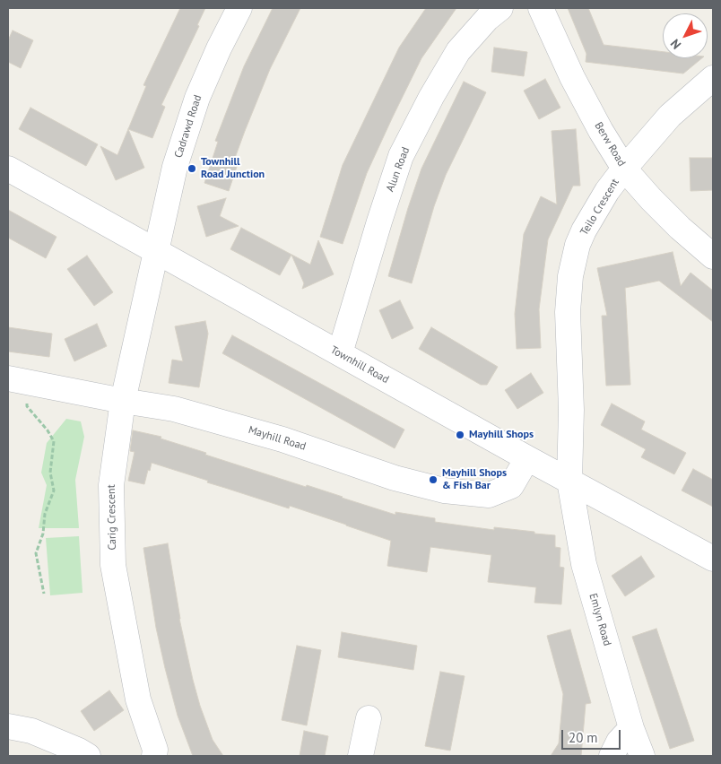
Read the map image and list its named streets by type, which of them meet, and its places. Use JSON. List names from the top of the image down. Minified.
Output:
{"streets":{"street":["Cadrawd Road","Berw Road","Alun Road","Teilo Crescent","Townhill Road","Mayhill Road","Carig Crescent","Emlyn Road"]},"crossings":[["Cadrawd Road","Townhill Road"],["Cadrawd Road","Carig Crescent"],["Berw Road","Teilo Crescent"],["Alun Road","Townhill Road"],["Teilo Crescent","Townhill Road"],["Teilo Crescent","Emlyn Road"],["Townhill Road","Mayhill Road"],["Townhill Road","Carig Crescent"],["Townhill Road","Emlyn Road"],["Mayhill Road","Carig Crescent"]],"places":["Townhill Road Junction","Mayhill Shops","Mayhill Shops & Fish Bar"],"scale_bar":"20 m","north":"bottom left"}
